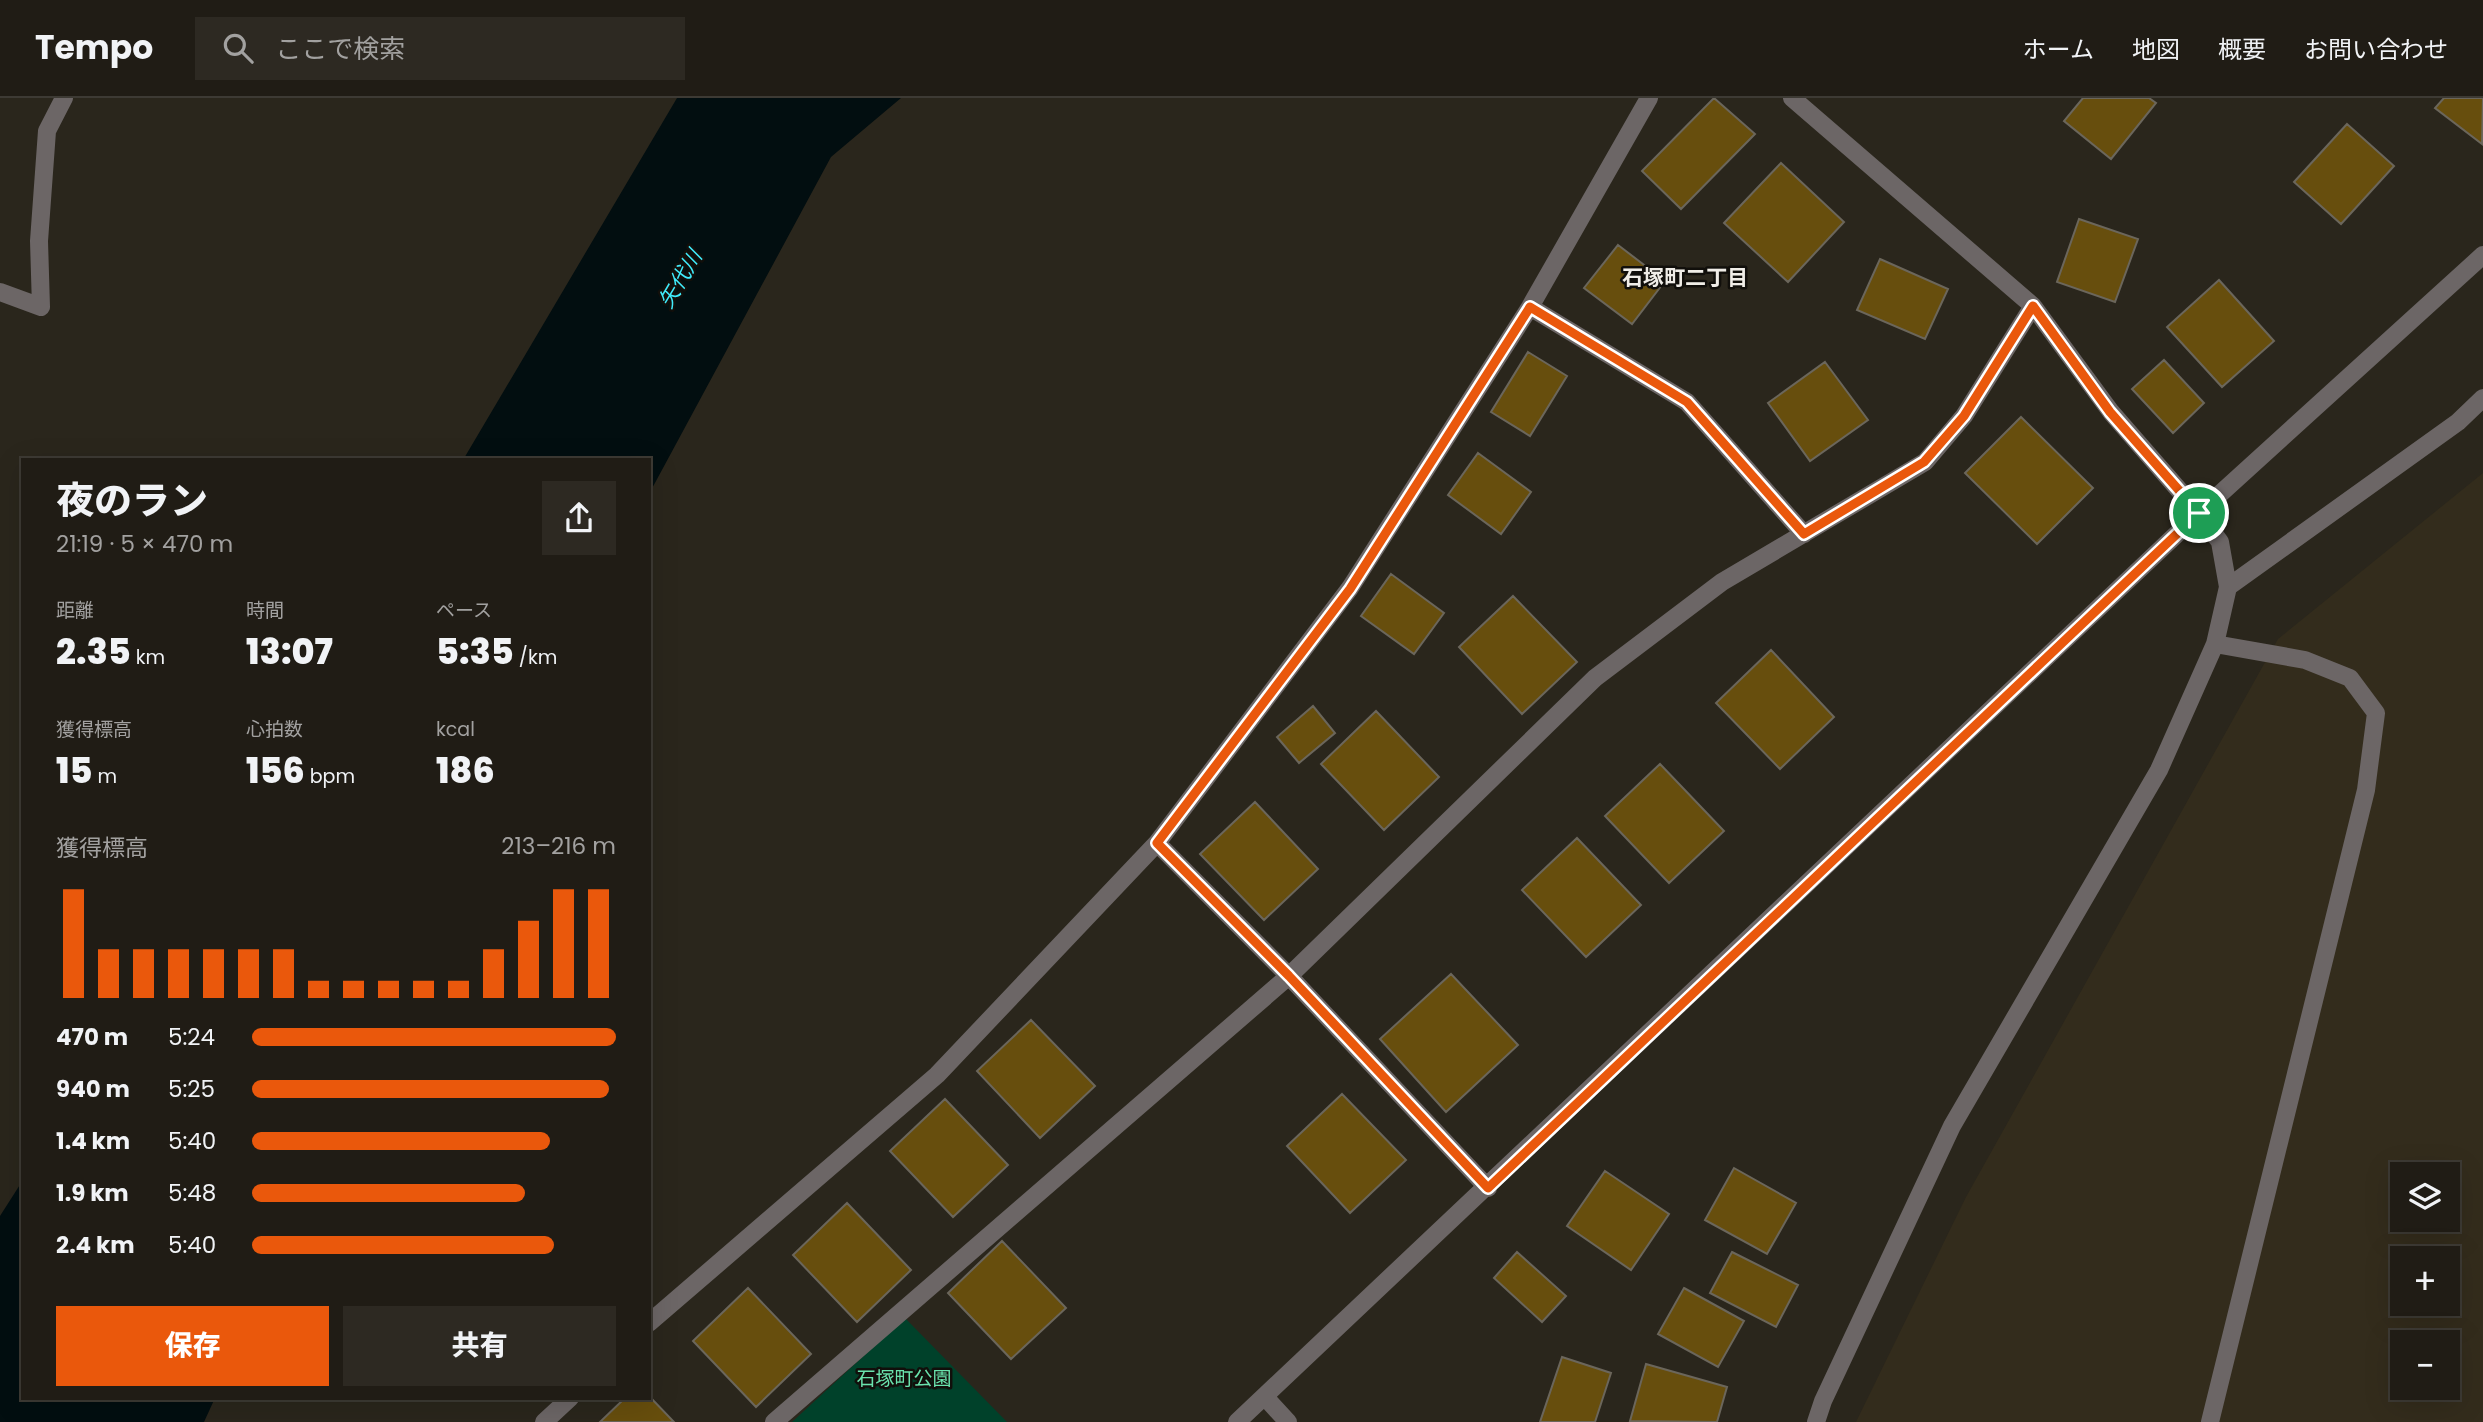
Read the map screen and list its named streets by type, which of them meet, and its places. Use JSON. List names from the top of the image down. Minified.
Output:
{"districts":["石塚町二丁目"],"water":["矢代川"],"parks":["石塚町公園"],"page":{"header":"Tempo","search":"ここで検索","nav":["ホーム","地図","概要","お問い合わせ"],"heading":["夜のラン","21:19 · 5 × 470 m"],"stats":[["距離","2.35 km"],["時間","13:07"],["ペース","5:35 /km"],["獲得標高","15 m"],["心拍数","156 bpm"],["kcal","186"]],"chart":["獲得標高","213–216 m"],"list":[{"name":"470 m","note":"5:24"},{"name":"940 m","note":"5:25"},{"name":"1.4 km","note":"5:40"},{"name":"1.9 km","note":"5:48"},{"name":"2.4 km","note":"5:40"}],"map_buttons":["+","−"],"buttons":["保存","共有"]}}
